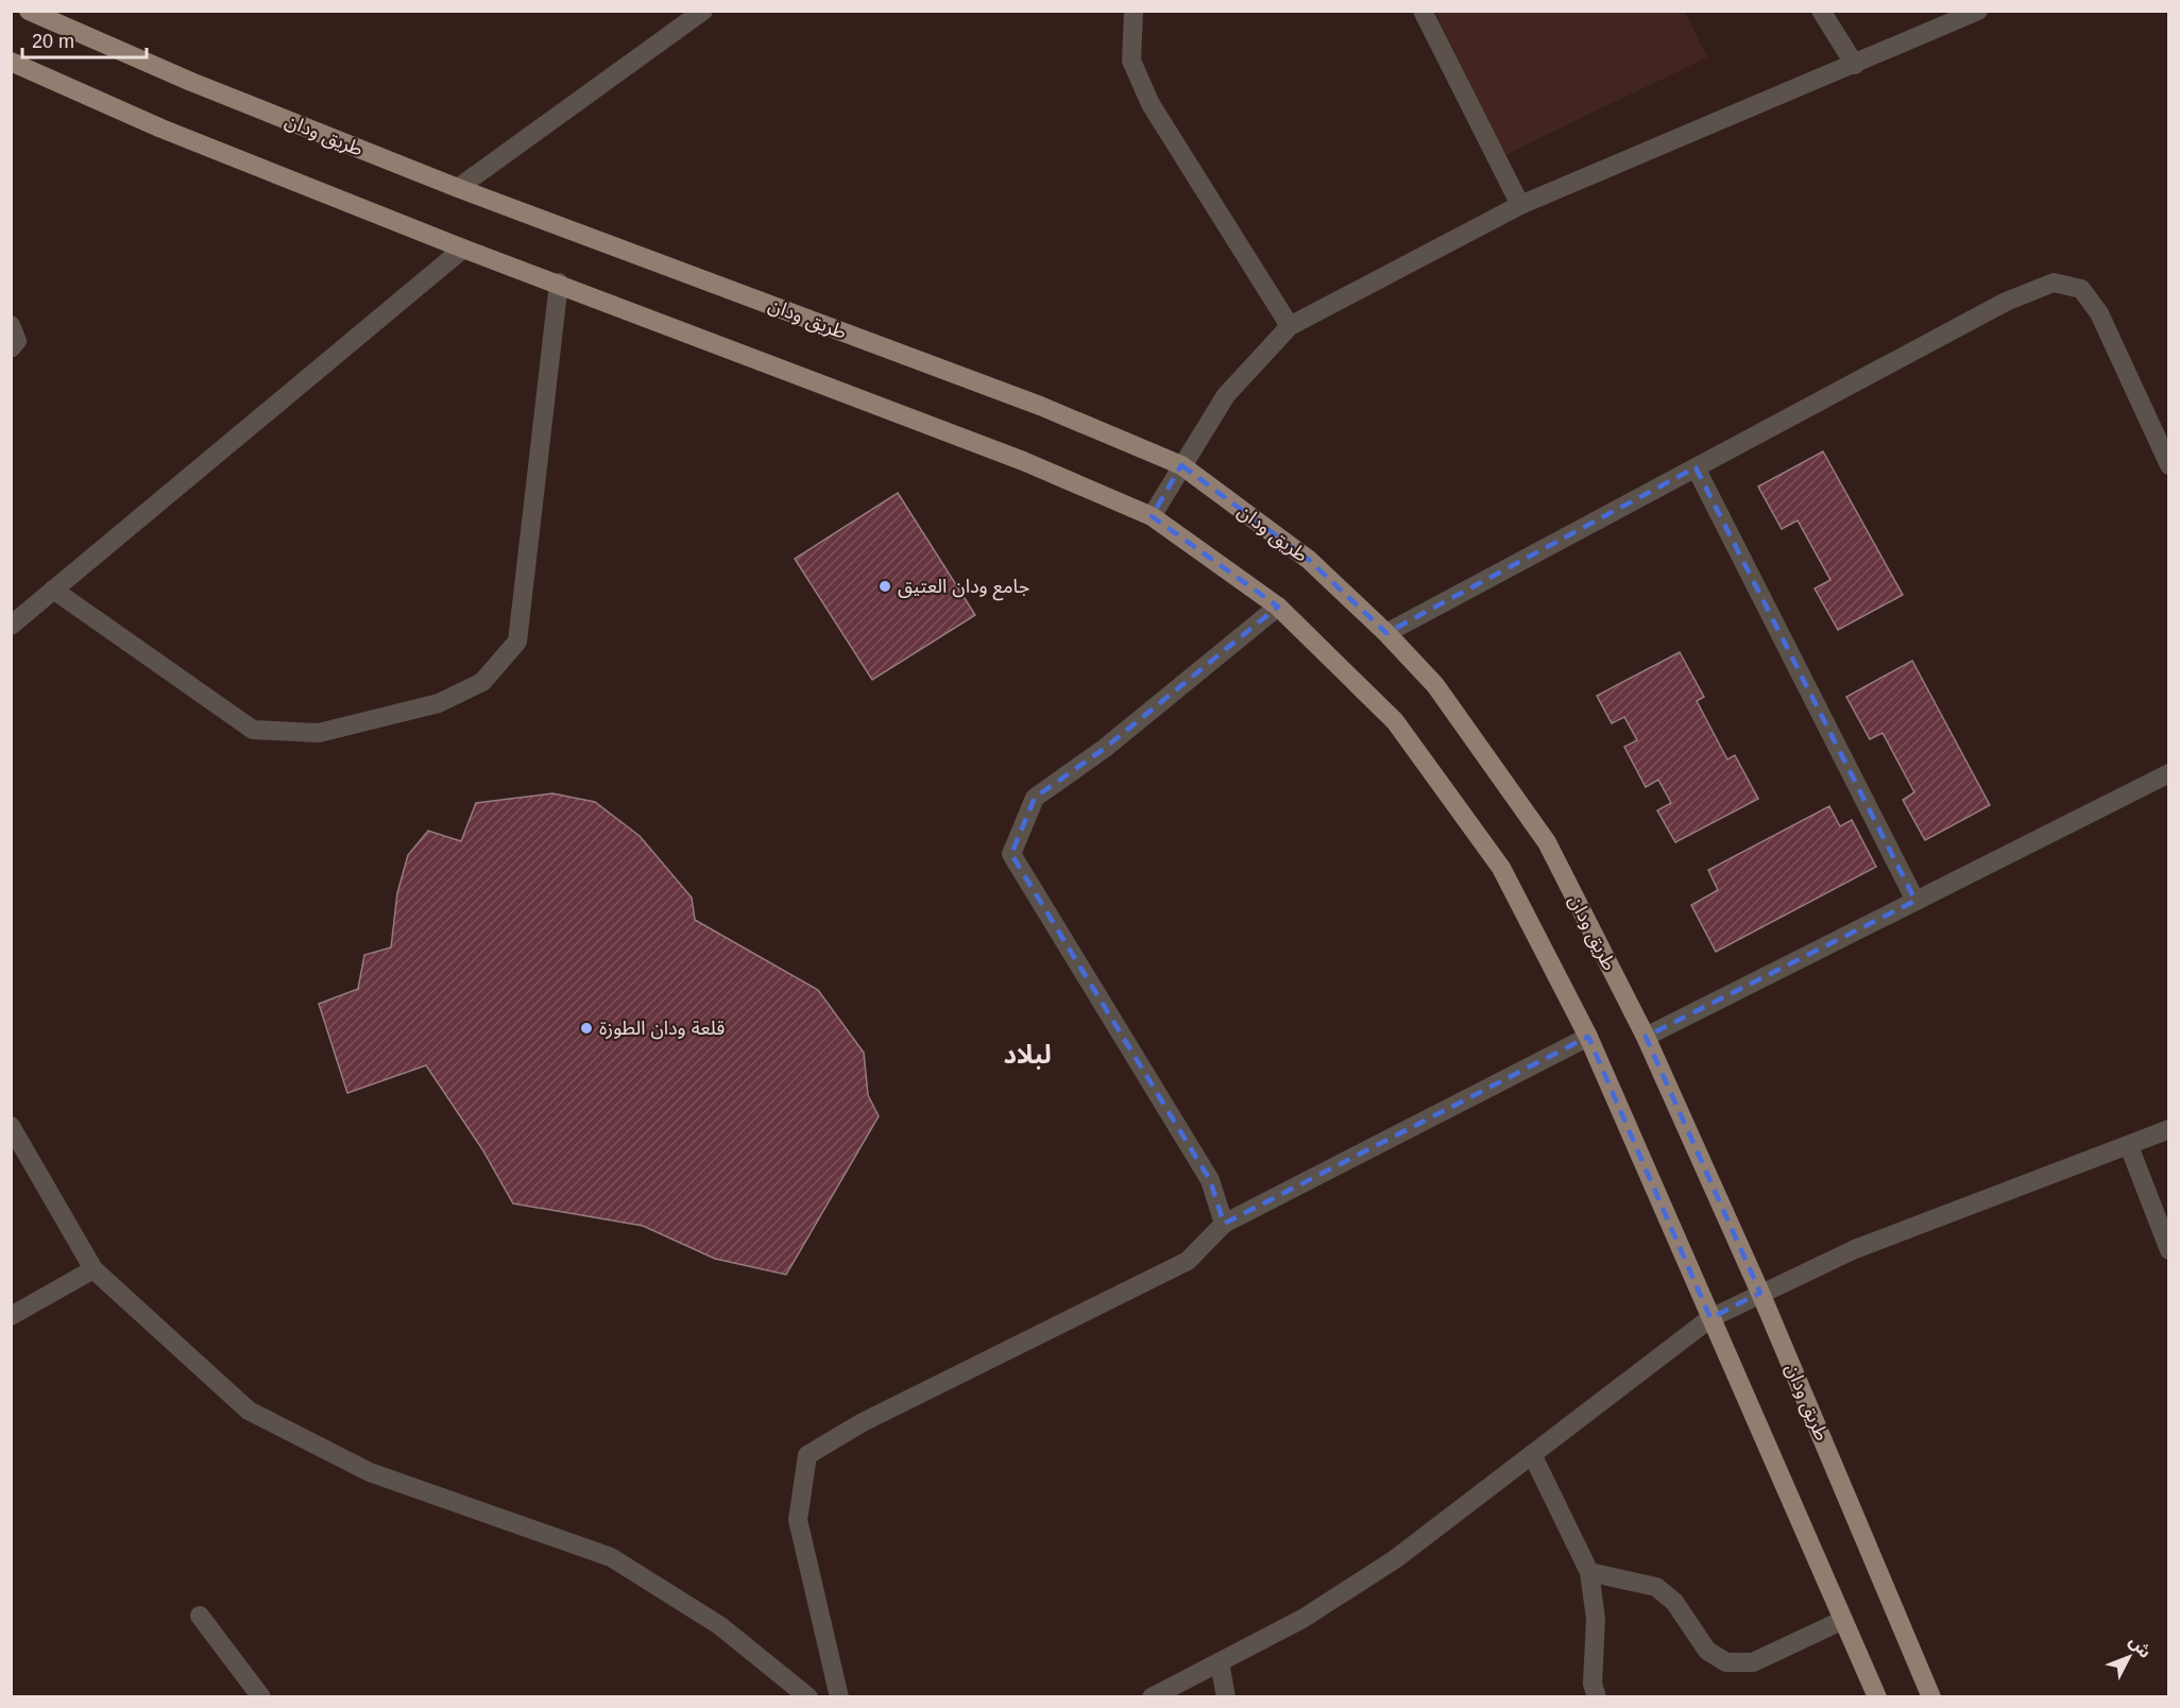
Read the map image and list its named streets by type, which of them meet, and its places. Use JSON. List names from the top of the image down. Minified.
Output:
{"streets":{"main road":["طريق ودان"]},"districts":["لبلاد"],"places":["جامع ودان العتيق","قلعة ودان الطوزة"],"scale_bar":"20 m","north":"top right"}
